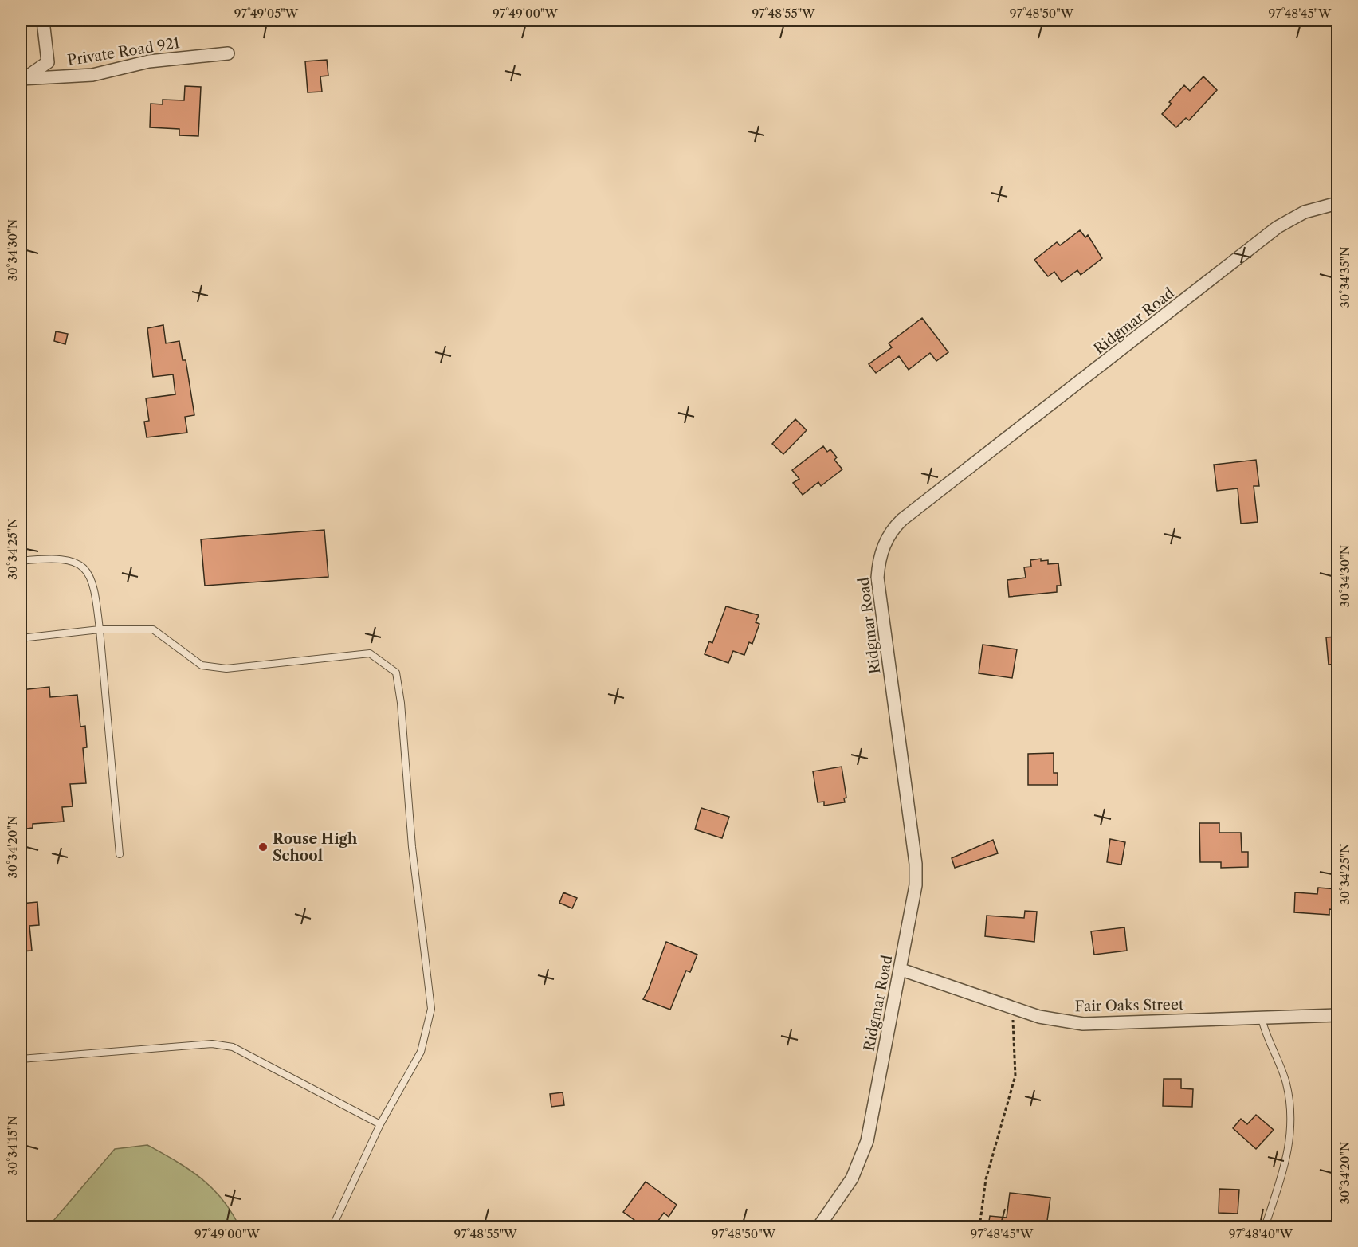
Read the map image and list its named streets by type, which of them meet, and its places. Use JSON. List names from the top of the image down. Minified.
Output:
{"streets":{"street":["Private Road 921","Ridgmar Road","Fair Oaks Street"]},"crossings":[["Ridgmar Road","Fair Oaks Street"]],"places":["Rouse High School"],"coordinates":["97°49'05\"W","97°49'00\"W","97°48'55\"W","97°48'50\"W","97°48'45\"W","30°34'30\"N","30°34'35\"N","30°34'25\"N","30°34'20\"N","30°34'15\"N","97°48'40\"W"]}
